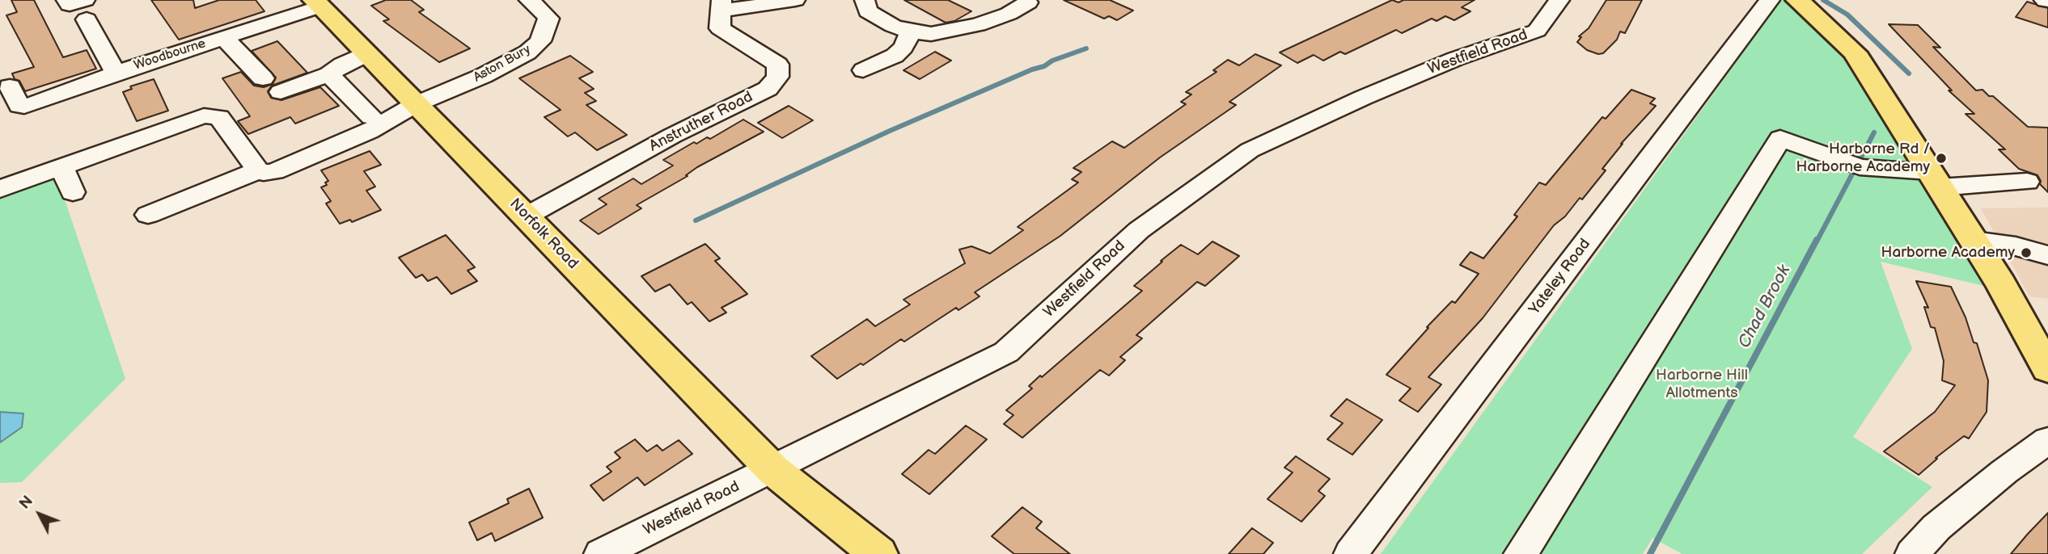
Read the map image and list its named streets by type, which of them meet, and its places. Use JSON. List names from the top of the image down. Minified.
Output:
{"streets":{"main road":["Norfolk Road"],"street":["Westfield Road","Woodbourne","Aston Bury","Anstruther Road","Yateley Road"]},"crossings":[["Westfield Road","Norfolk Road"],["Woodbourne","Norfolk Road"],["Aston Bury","Norfolk Road"],["Anstruther Road","Norfolk Road"]],"water":["Chad Brook"],"parks":["Harborne Hill Allotments"],"places":["Harborne Rd / Harborne Academy","Harborne Academy"],"north":"top left"}
